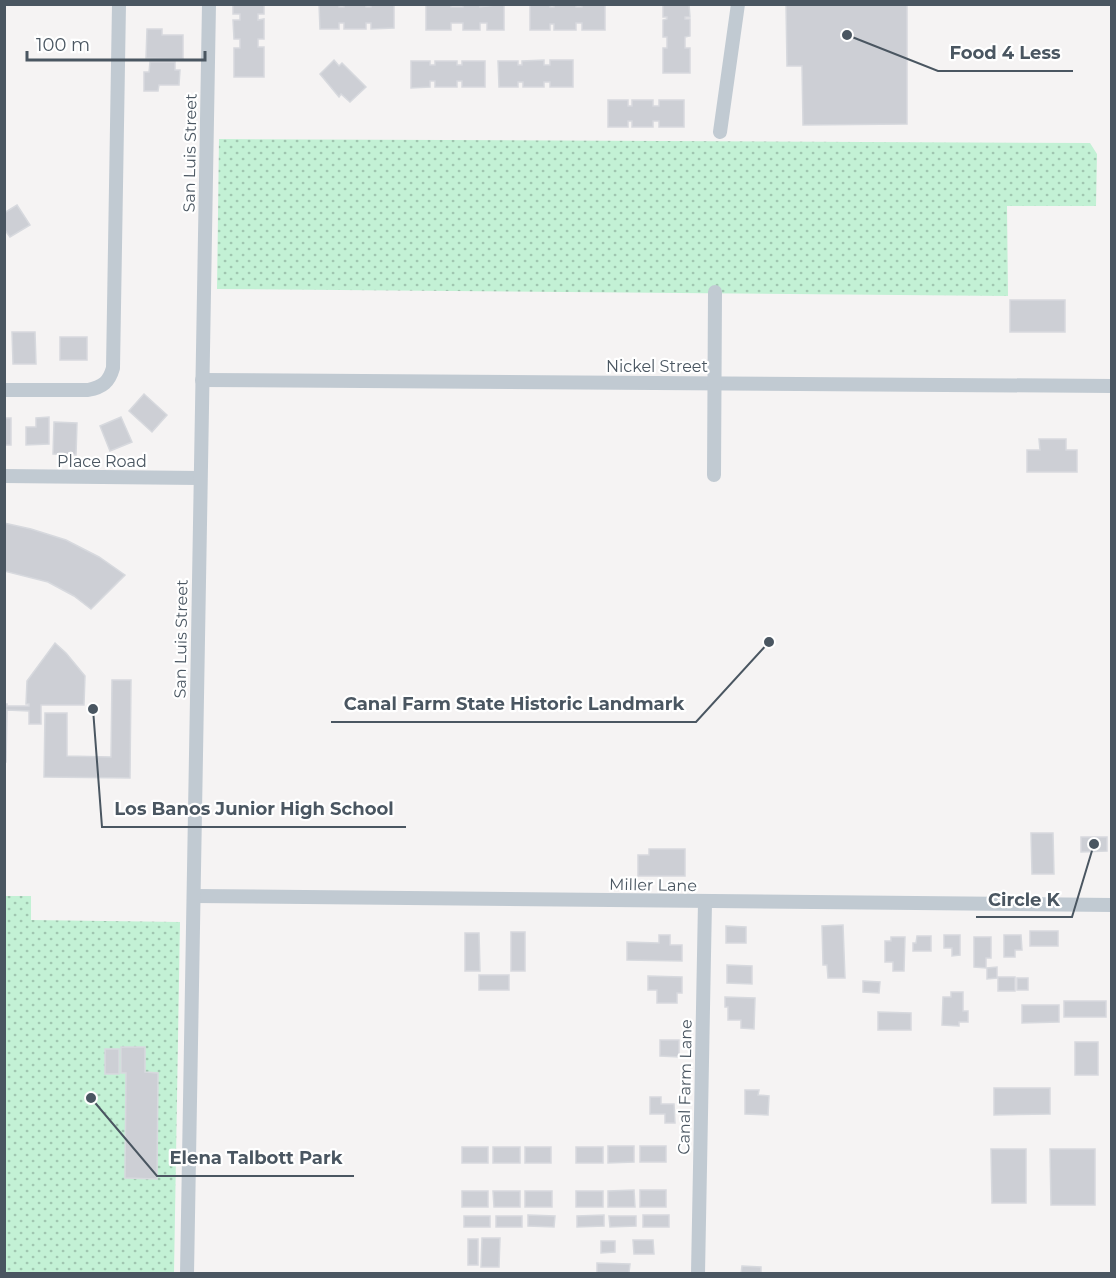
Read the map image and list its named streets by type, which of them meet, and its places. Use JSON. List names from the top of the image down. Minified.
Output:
{"streets":{"street":["San Luis Street","Nickel Street","Place Road","Miller Lane","Canal Farm Lane"]},"crossings":[["San Luis Street","Nickel Street"],["San Luis Street","Place Road"],["San Luis Street","Miller Lane"],["Miller Lane","Canal Farm Lane"]],"places":["Food 4 Less","Canal Farm State Historic Landmark","Los Banos Junior High School","Circle K","Elena Talbott Park"],"scale_bar":"100 m"}
